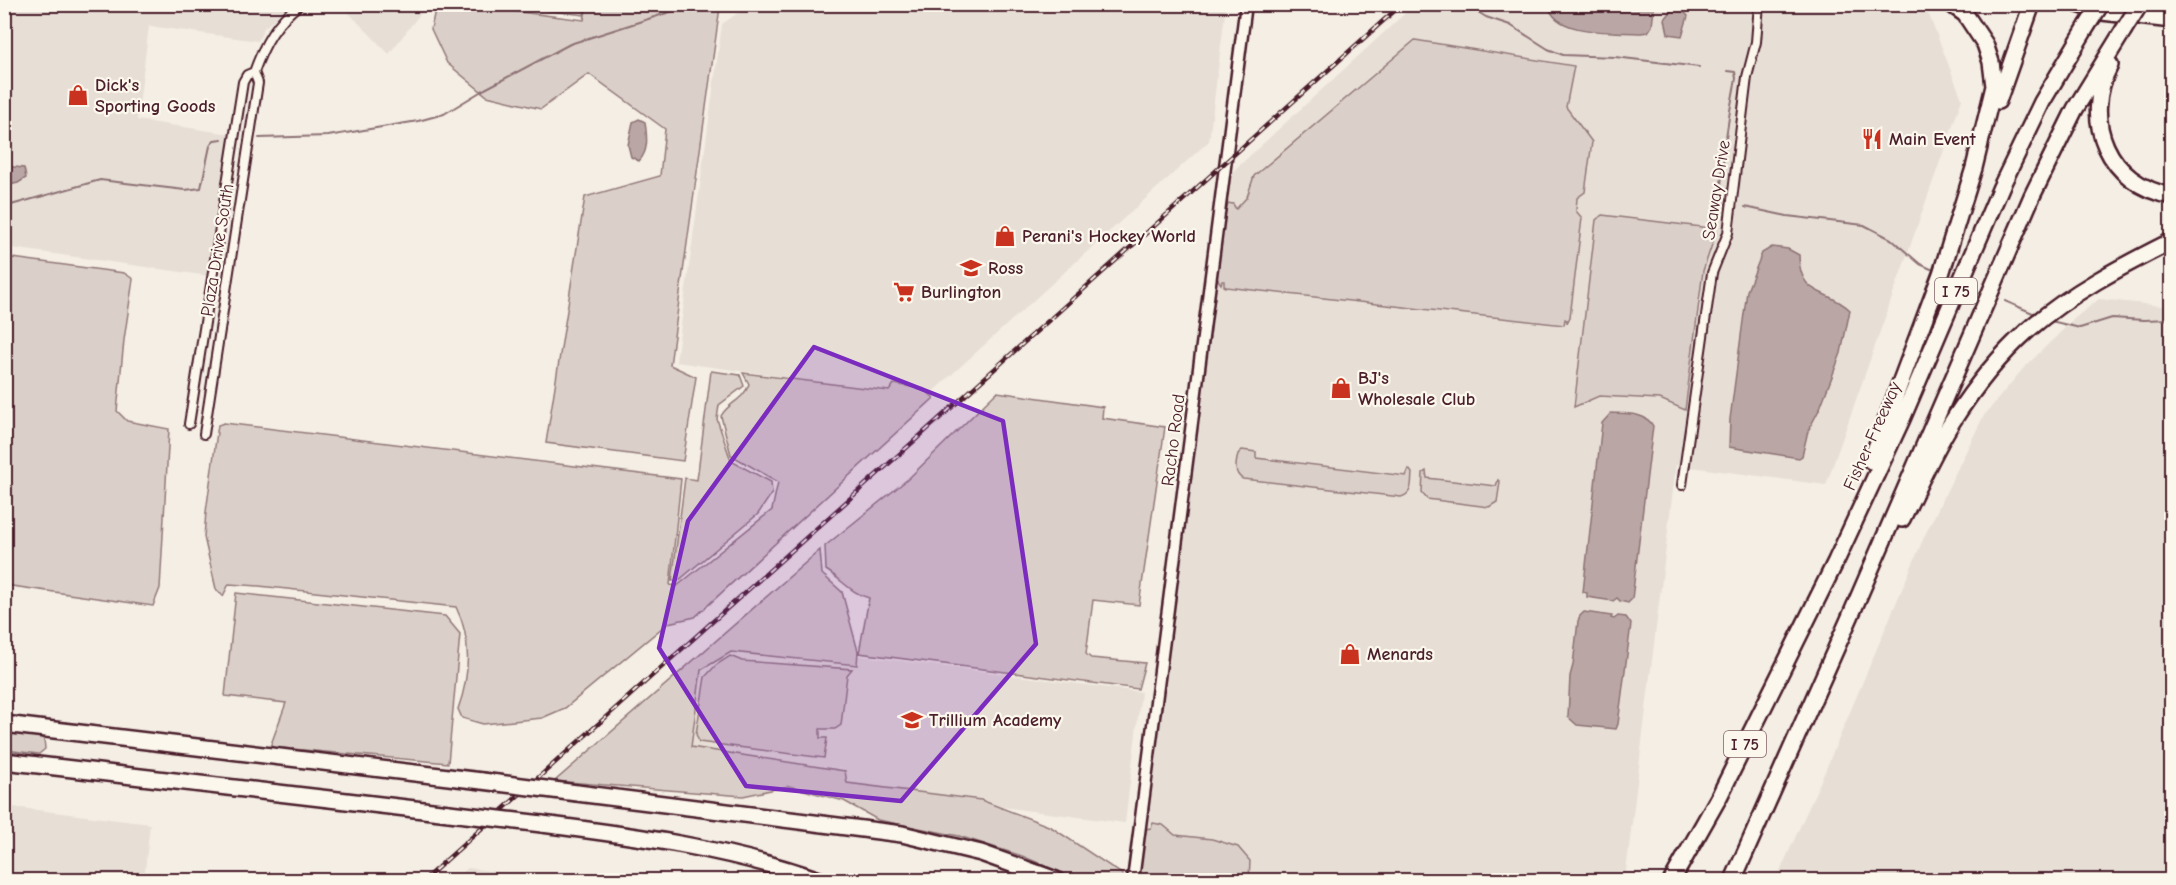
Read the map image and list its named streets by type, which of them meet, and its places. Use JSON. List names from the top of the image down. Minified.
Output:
{"streets":{"highway":["I 75","Fisher Freeway"],"street":["Seaway Drive","Plaza Drive South","Racho Road"]},"places":{"shop":["Dick's Sporting Goods","Perani's Hockey World","BJ's Wholesale Club","Menards"],"restaurant":["Main Event"],"school or university":["Ross","Trillium Academy"],"supermarket":["Burlington"]}}
